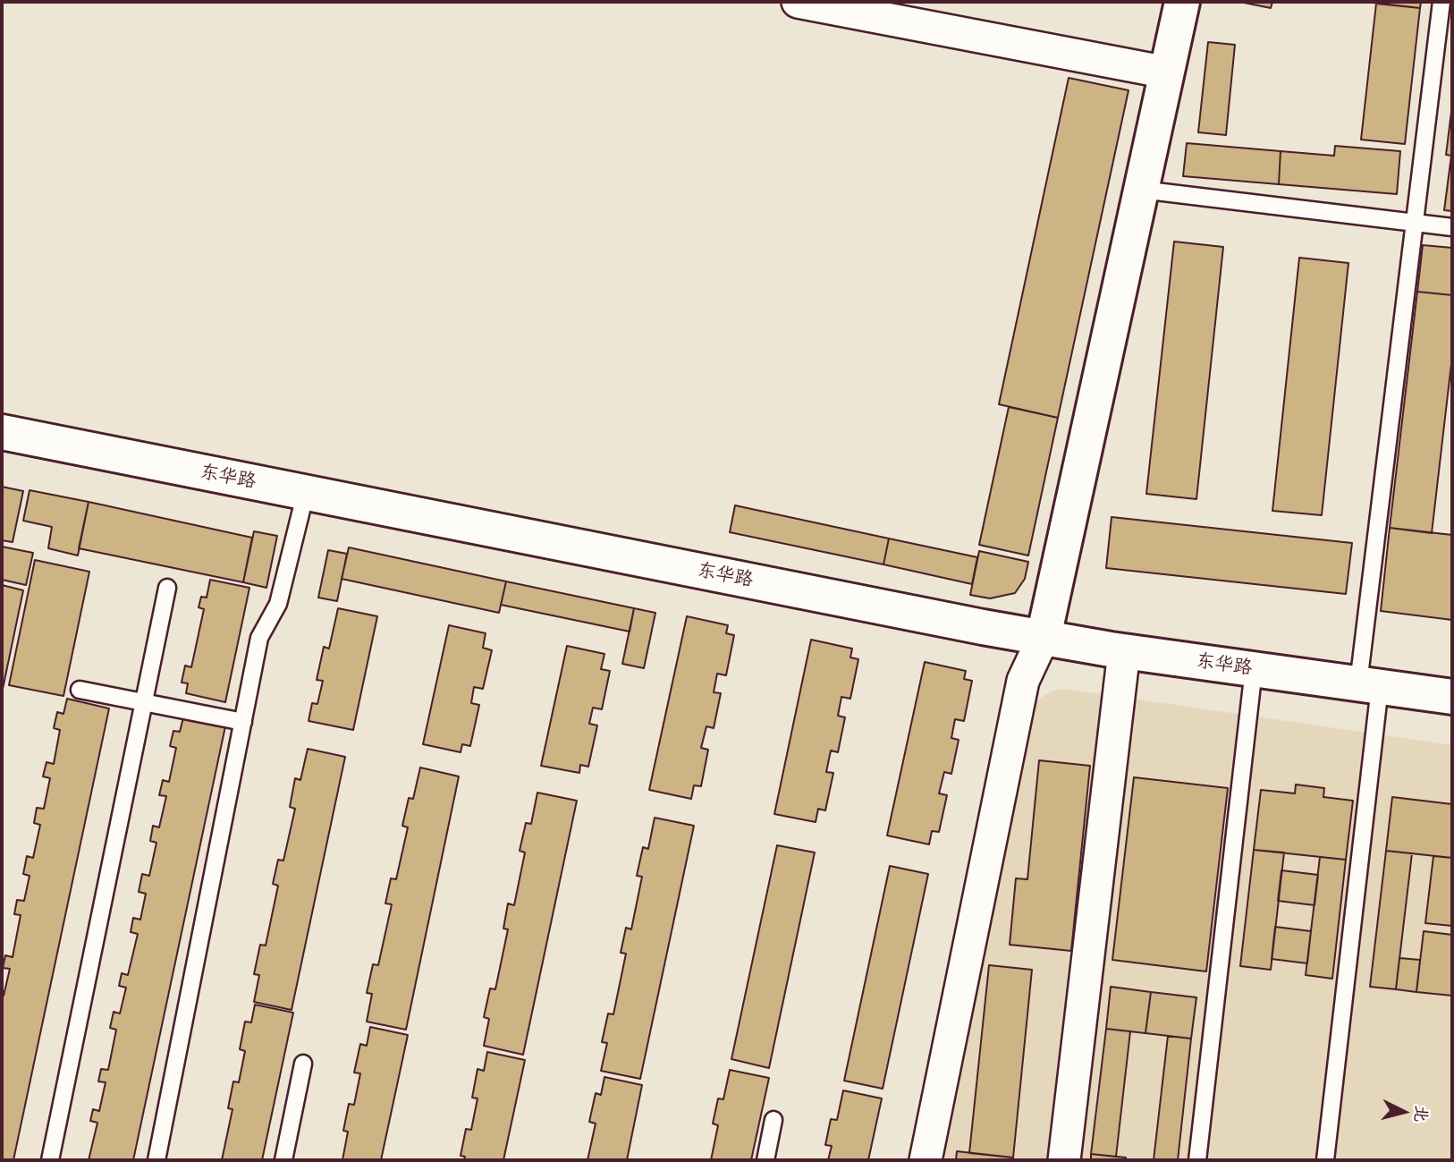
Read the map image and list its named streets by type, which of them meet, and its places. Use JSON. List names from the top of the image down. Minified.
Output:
{"streets":{"street":["东华路"]},"north":"right"}
